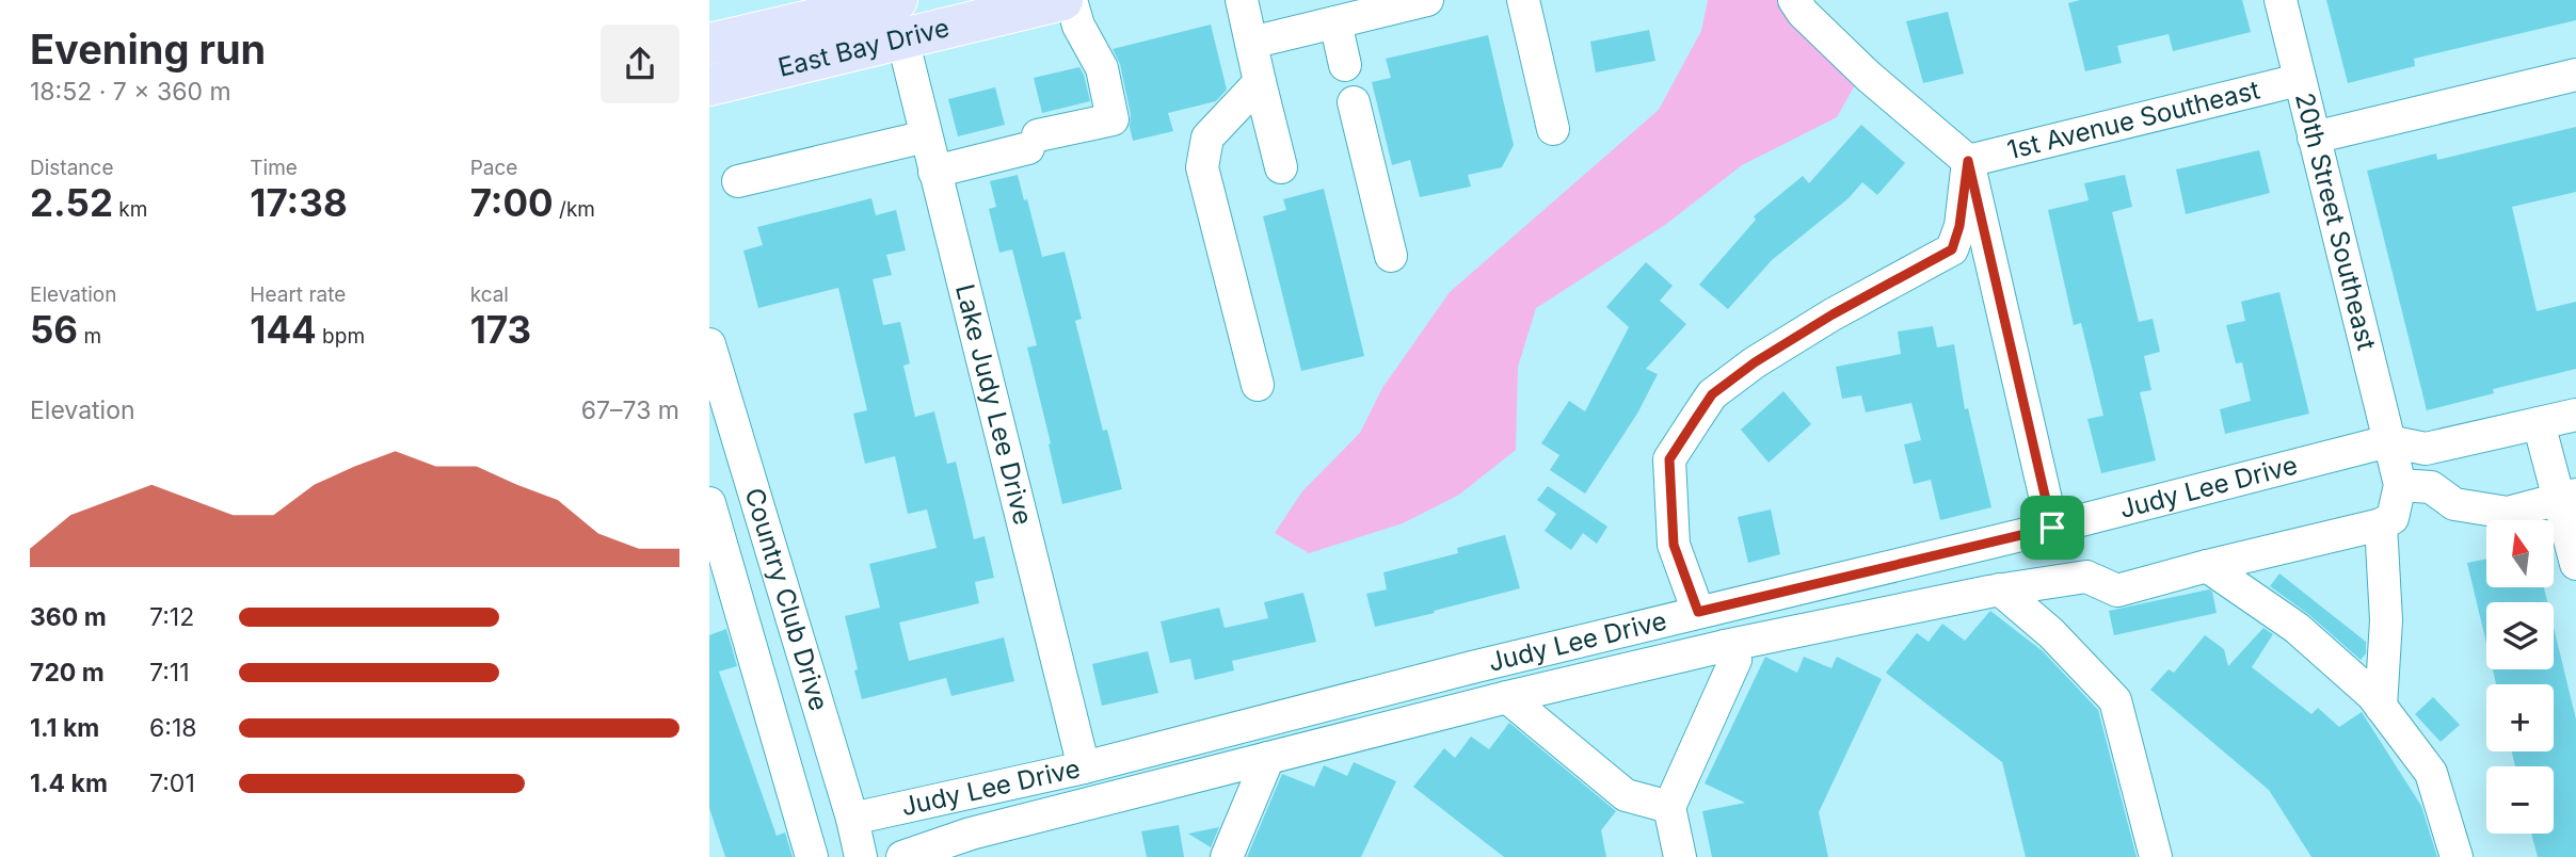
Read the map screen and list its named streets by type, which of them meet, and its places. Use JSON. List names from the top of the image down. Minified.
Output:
{"streets":{"main road":["East Bay Drive"],"street":["1st Avenue Southeast","20th Street Southeast","Lake Judy Lee Drive","Judy Lee Drive","Country Club Drive"]},"crossings":[["East Bay Drive","Lake Judy Lee Drive"],["1st Avenue Southeast","20th Street Southeast"],["20th Street Southeast","Judy Lee Drive"],["Lake Judy Lee Drive","Judy Lee Drive"],["Judy Lee Drive","Country Club Drive"]],"north":"top","page":{"heading":["Evening run","18:52 · 7 × 360 m"],"stats":[["Distance","2.52 km"],["Time","17:38"],["Pace","7:00 /km"],["Elevation","56 m"],["Heart rate","144 bpm"],["kcal","173"]],"chart":["Elevation","67–73 m"],"map_buttons":["+","−"],"list":[{"name":"360 m","note":"7:12"},{"name":"720 m","note":"7:11"},{"name":"1.1 km","note":"6:18"},{"name":"1.4 km","note":"7:01"}]}}
